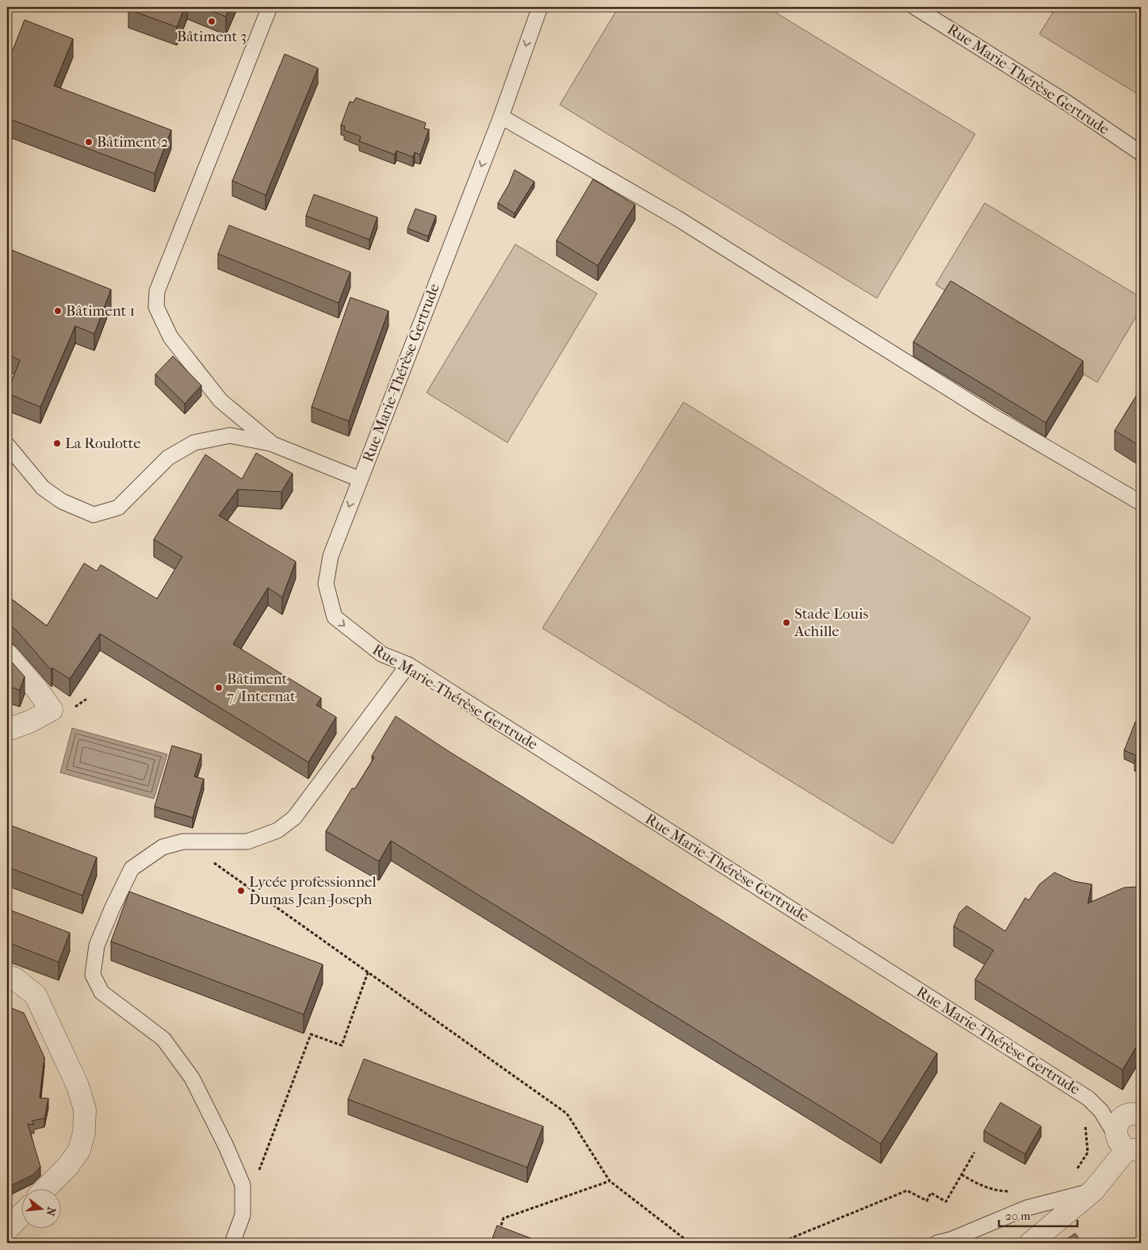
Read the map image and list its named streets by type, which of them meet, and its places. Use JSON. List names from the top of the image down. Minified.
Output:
{"streets":{"lane":["Rue Marie-Thérèse Gertrude"]},"one_way":["Rue Marie-Thérèse Gertrude"],"places":["Bâtiment 3","Bâtiment 2","Bâtiment 1","La Roulotte","Stade Louis Achille","Bâtiment 7/ Internat","Lycée professionnel Dumas Jean-Joseph"],"scale_bar":"20 m","north":"right"}
